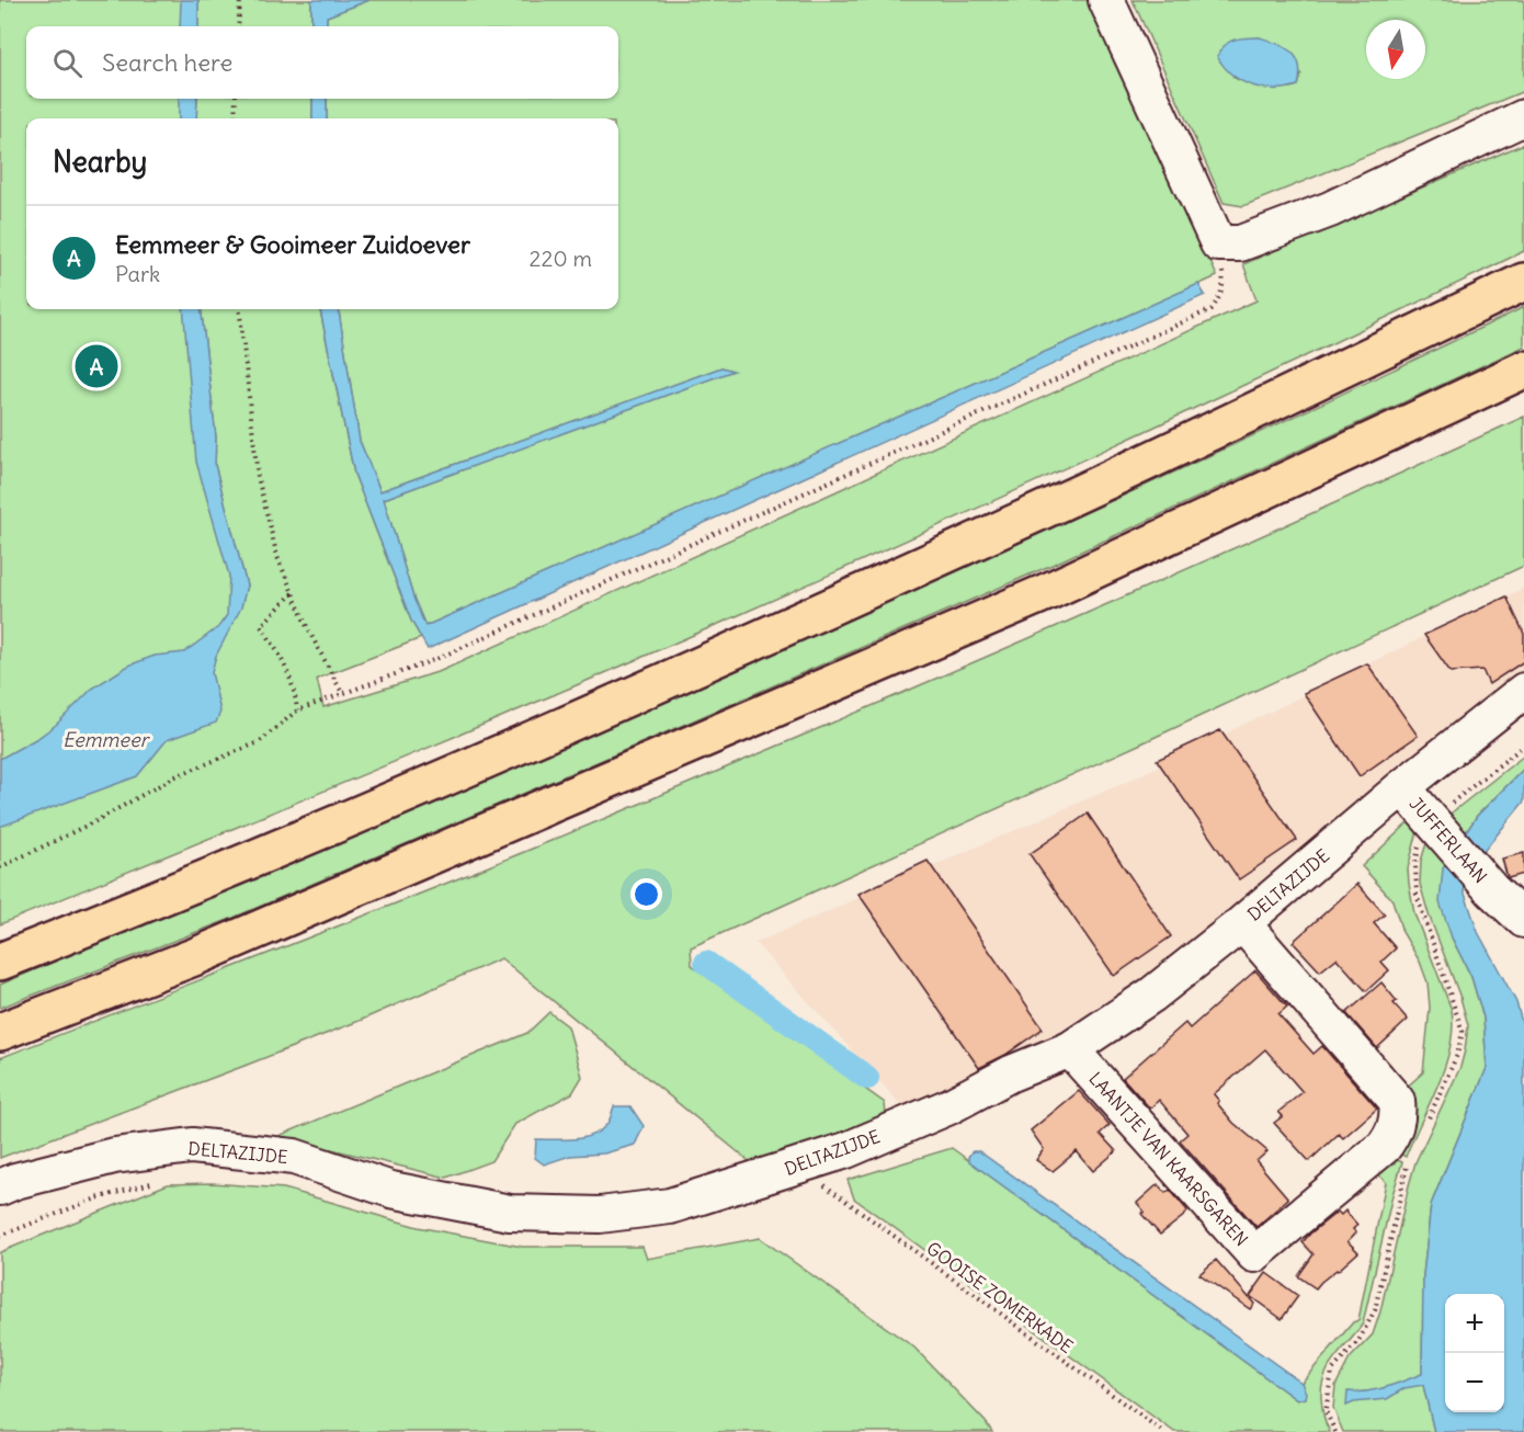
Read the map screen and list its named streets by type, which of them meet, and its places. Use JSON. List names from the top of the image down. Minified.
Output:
{"streets":{"street":["JUFFERLAAN","DELTAZIJDE","LAANTJE VAN KAARSGAREN"],"path":["GOOISE ZOMERKADE"]},"crossings":[["JUFFERLAAN","DELTAZIJDE"],["DELTAZIJDE","LAANTJE VAN KAARSGAREN"]],"water":["Eemmeer"],"north":"bottom","page":{"search":"Search here","heading":"Nearby","list":[{"mark":"A","name":"Eemmeer & Gooimeer Zuidoever","note":"Park","value":"220 m"}],"pins":"A","map_buttons":["+","−"]}}
